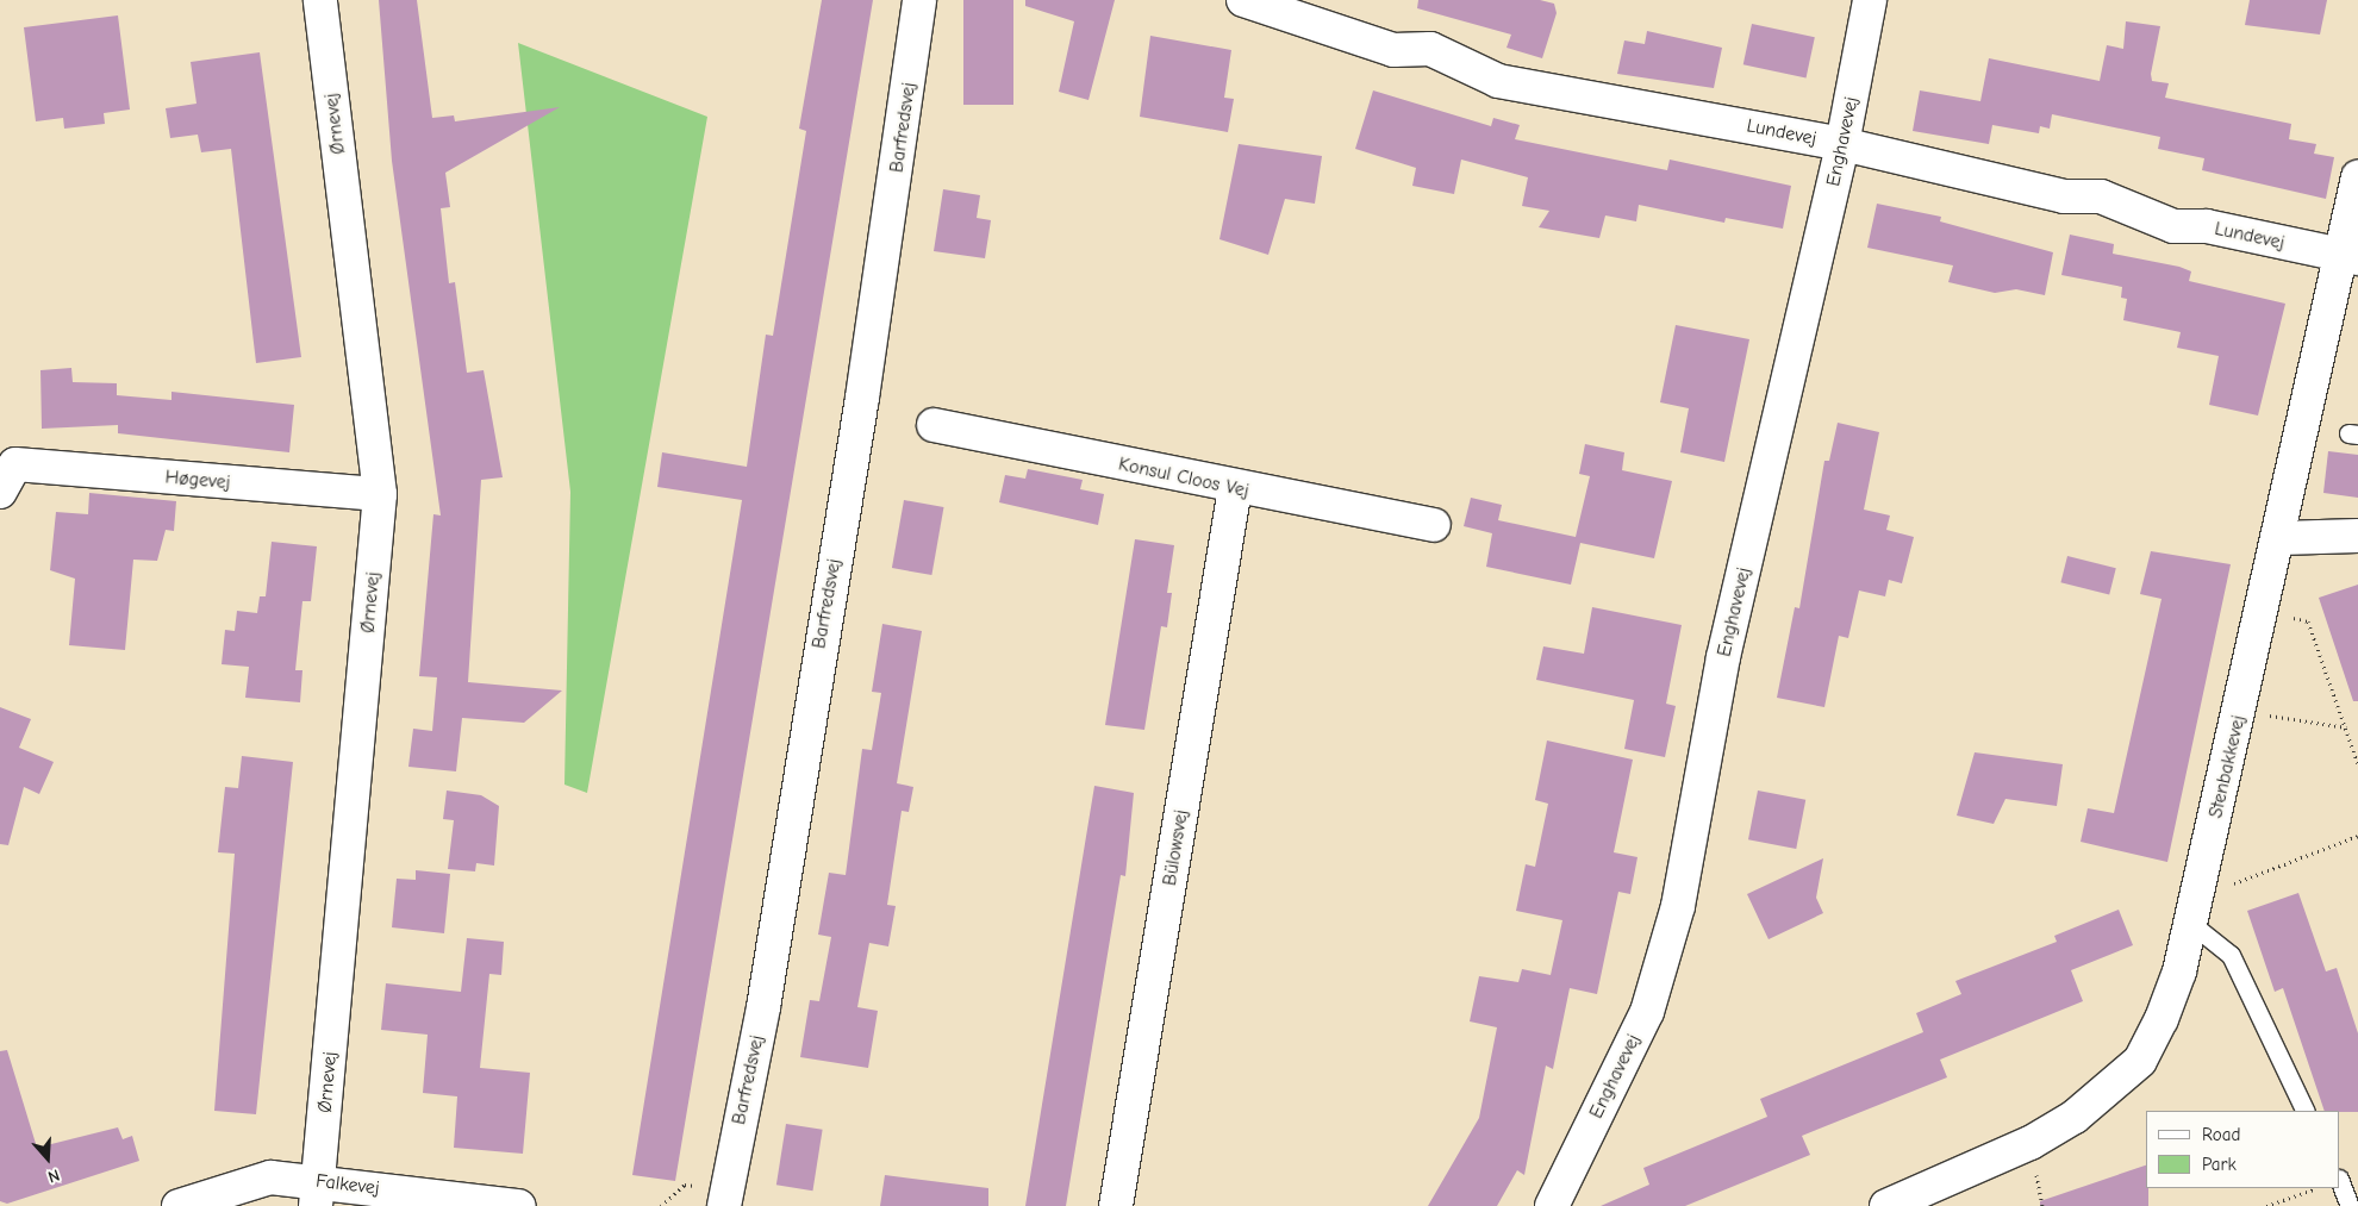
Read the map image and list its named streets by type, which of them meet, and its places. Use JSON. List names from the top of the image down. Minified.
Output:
{"streets":{"street":["Ørnevej","Barfredsvej","Lundevej","Enghavevej","Konsul Cloos Vej","Høgevej","Stenbakkevej","Bülowsvej","Falkevej"]},"crossings":[["Ørnevej","Høgevej"],["Ørnevej","Falkevej"],["Lundevej","Enghavevej"],["Lundevej","Stenbakkevej"],["Konsul Cloos Vej","Bülowsvej"]],"legend":["Road","Park"],"north":"bottom"}
